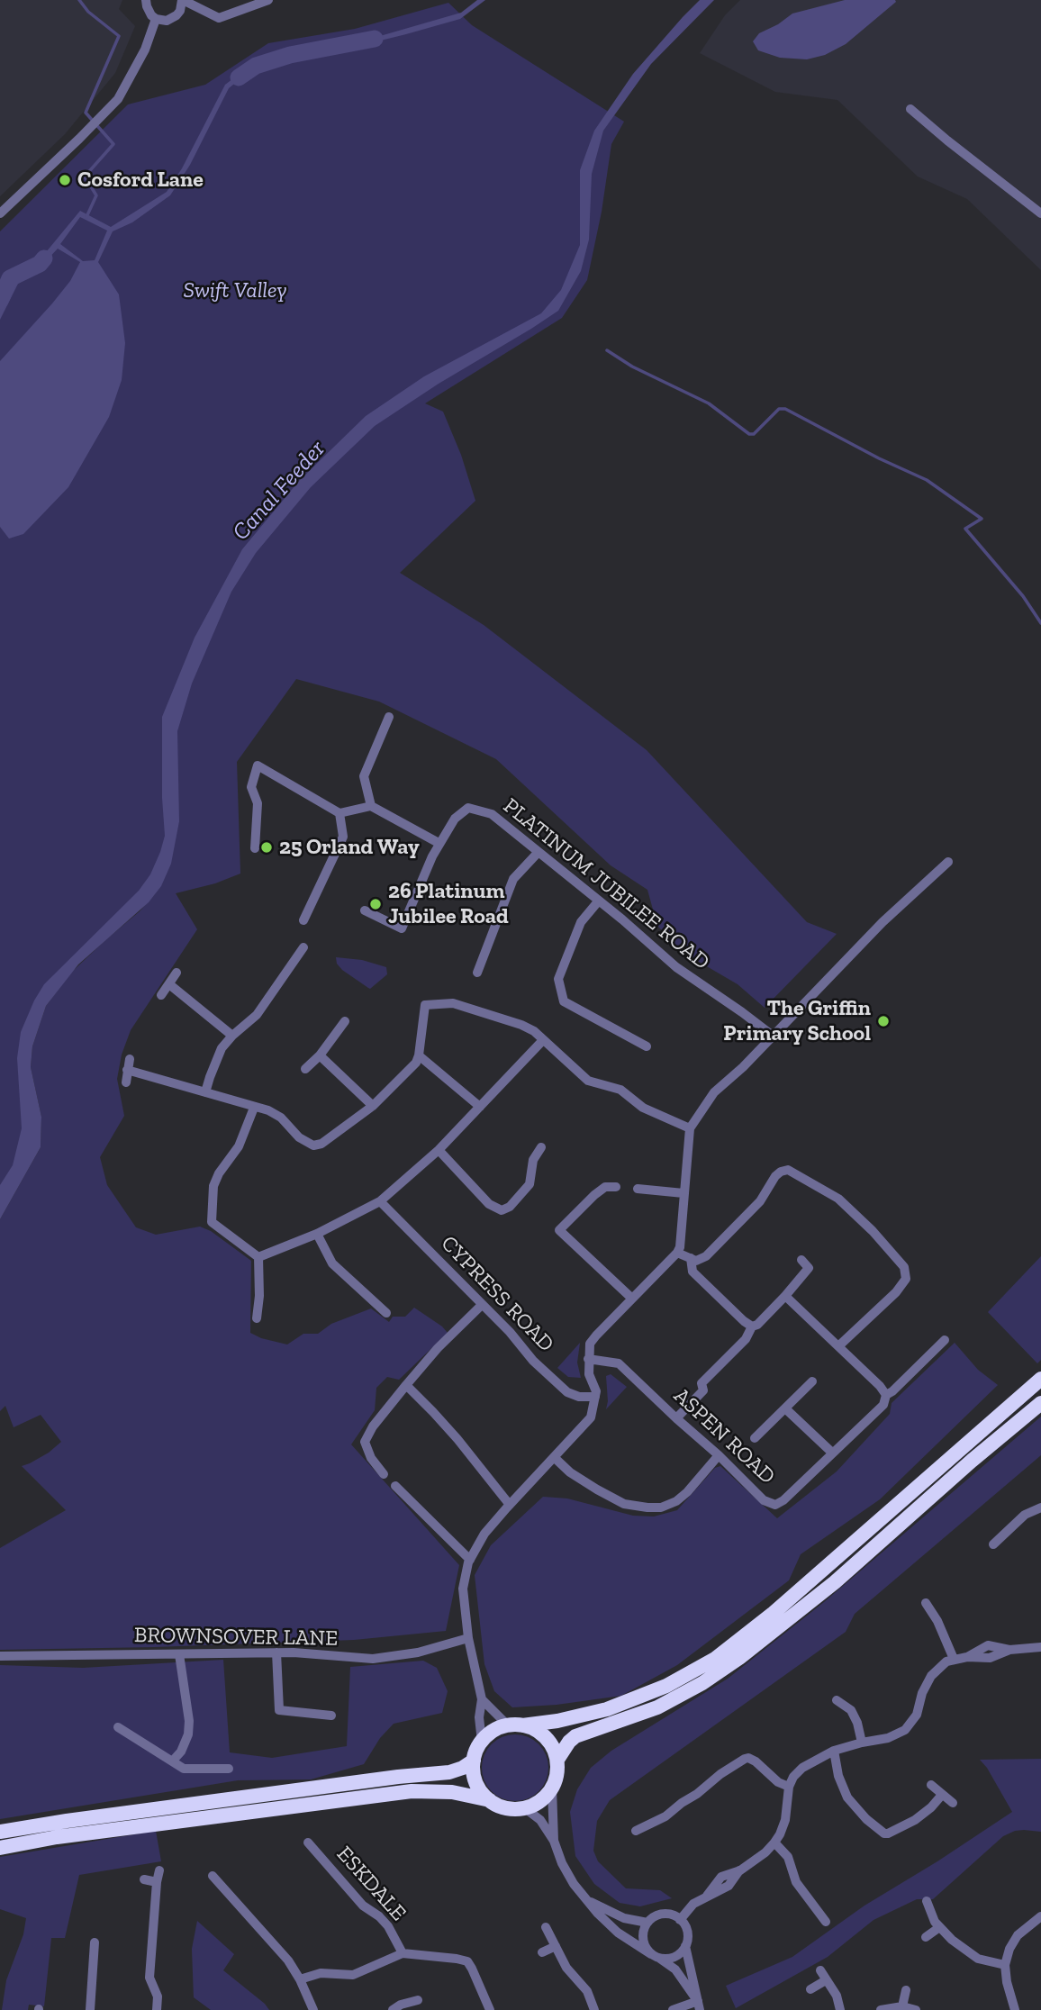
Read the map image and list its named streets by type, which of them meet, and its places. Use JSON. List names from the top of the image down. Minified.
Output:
{"streets":{"street":["PLATINUM JUBILEE ROAD","CYPRESS ROAD","ASPEN ROAD","BROWNSOVER LANE","ESKDALE"]},"water":["Canal Feeder"],"parks":["Swift Valley"],"places":["Cosford Lane","25 Orland Way","26 Platinum Jubilee Road","The Griffin Primary School"]}
